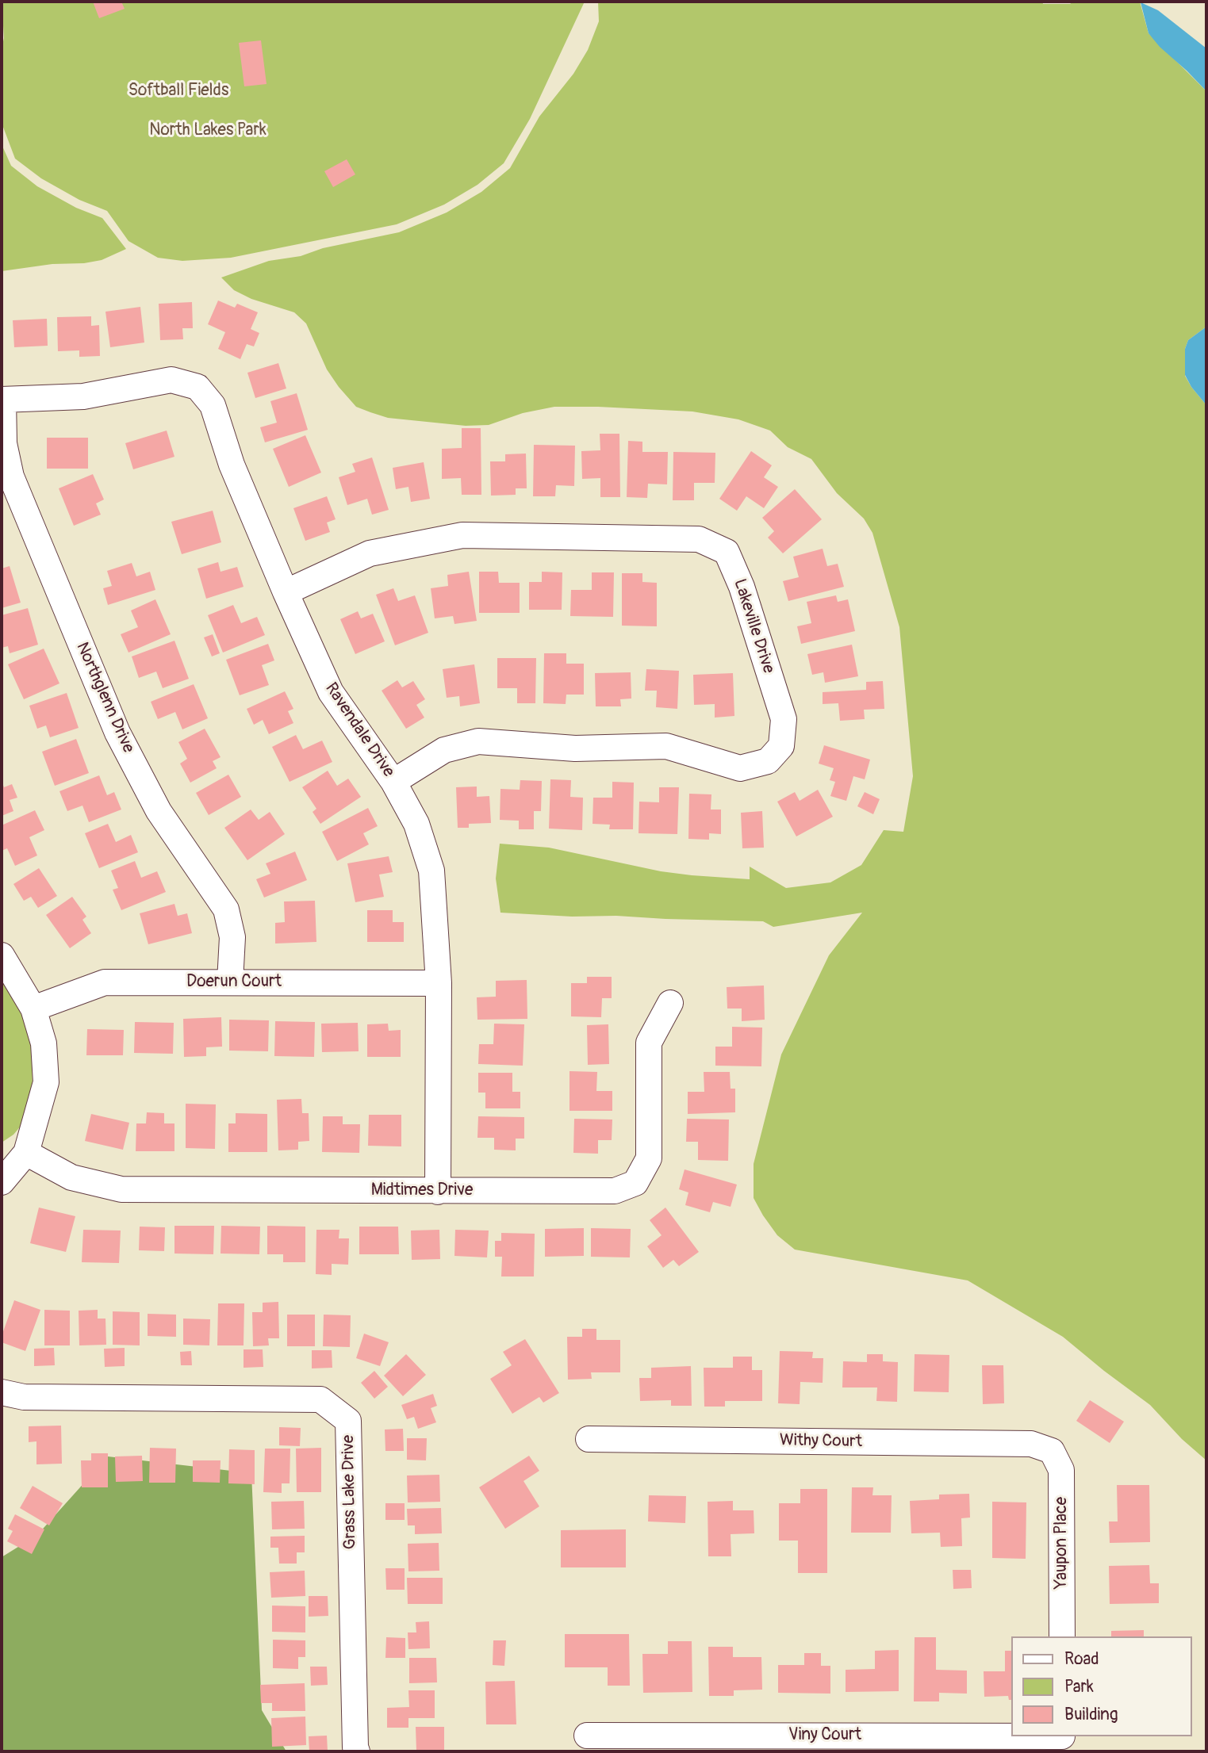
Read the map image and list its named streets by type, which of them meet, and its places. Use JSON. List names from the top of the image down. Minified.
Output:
{"streets":{"street":["Lakeville Drive","Northglenn Drive","Ravendale Drive","Doerun Court","Midtimes Drive","Withy Court","Grass Lake Drive","Yaupon Place","Viny Court"]},"crossings":[["Lakeville Drive","Ravendale Drive"],["Northglenn Drive","Ravendale Drive"],["Northglenn Drive","Doerun Court"],["Ravendale Drive","Doerun Court"],["Ravendale Drive","Midtimes Drive"],["Withy Court","Yaupon Place"]],"parks":["Softball Fields","North Lakes Park"],"legend":["Road","Park","Building"]}
